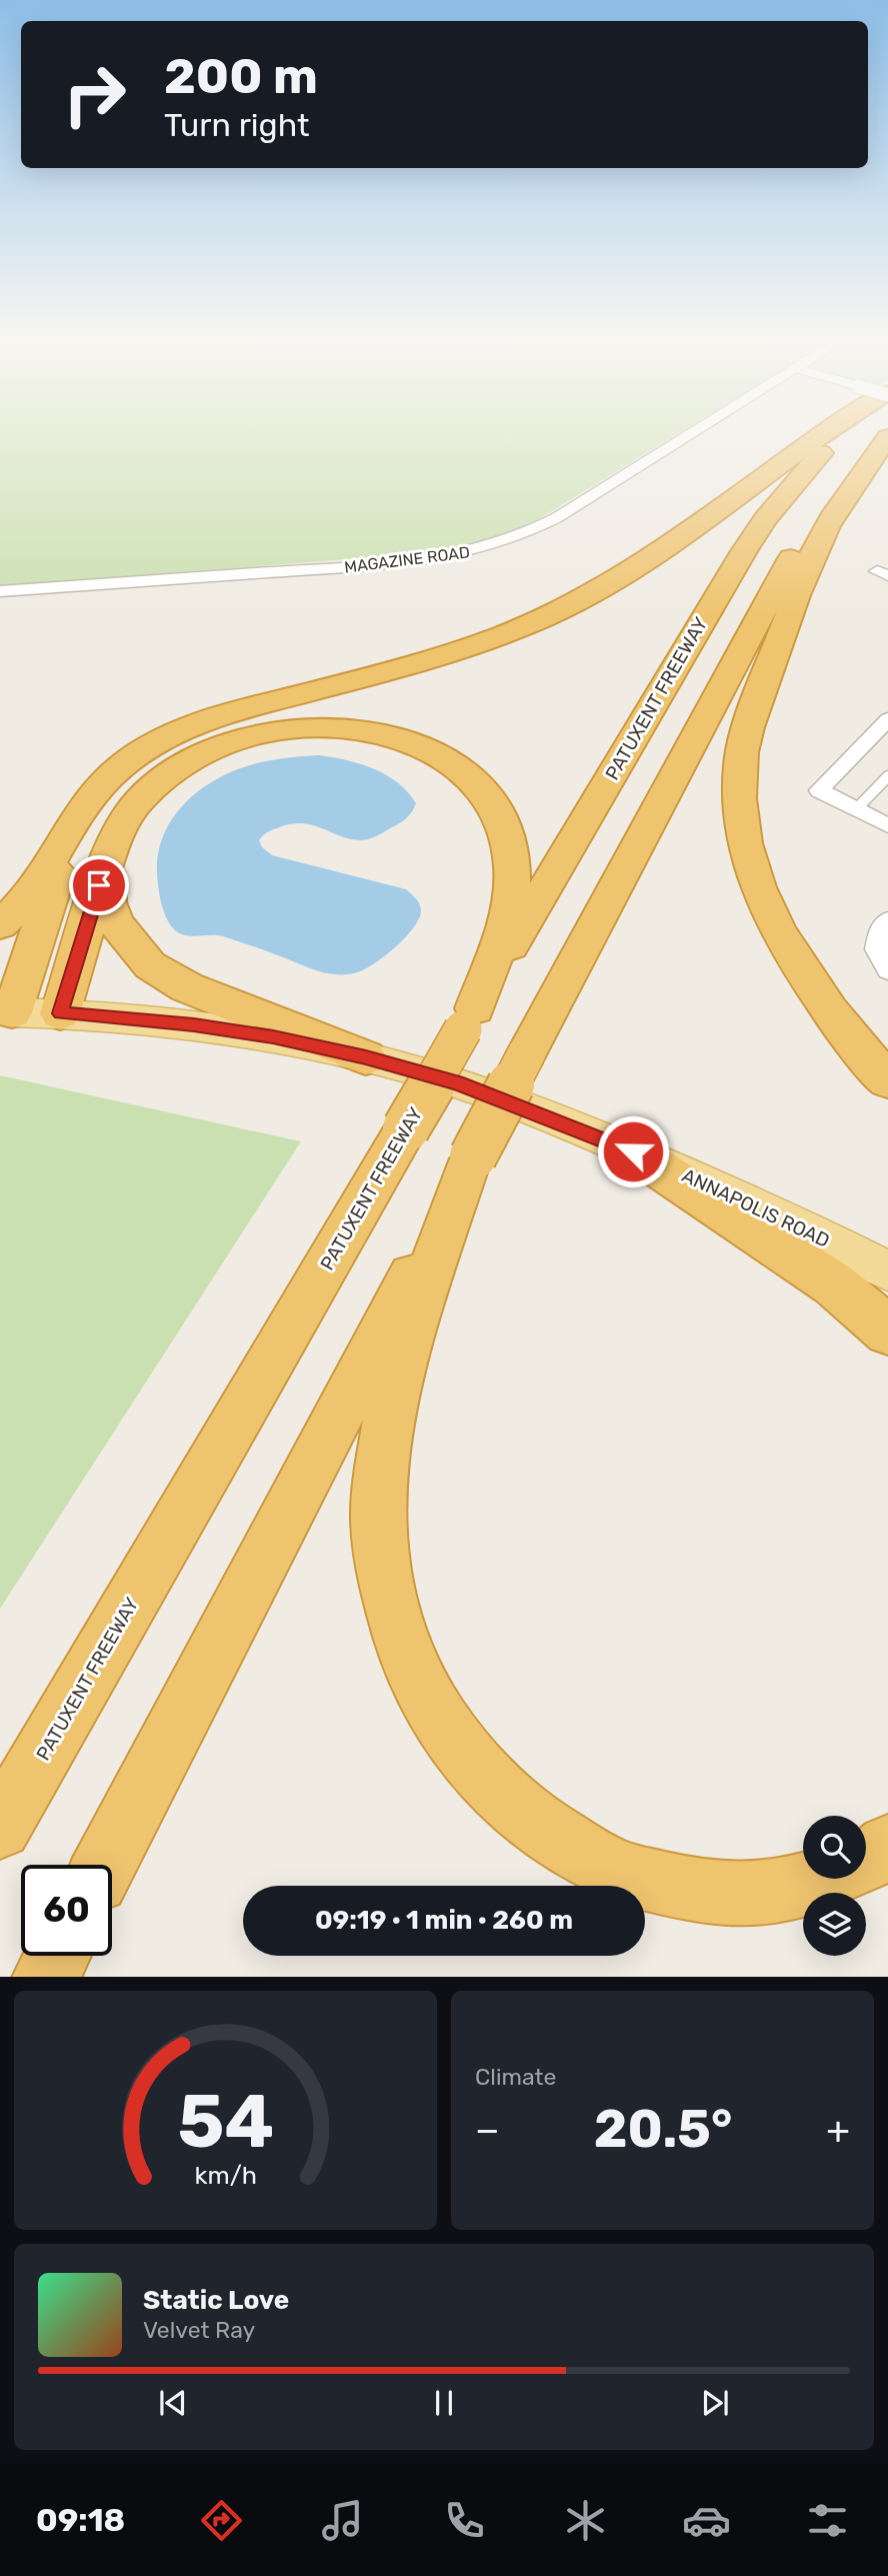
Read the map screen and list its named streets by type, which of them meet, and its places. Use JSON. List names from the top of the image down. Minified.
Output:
{"streets":{"highway":["PATUXENT FREEWAY"],"main road":["ANNAPOLIS ROAD"],"street":["MAGAZINE ROAD"]},"page":{"turn":["200 m","Turn right"],"limit":"60","trip":"09:19 · 1 min · 260 m","tile":"Climate","heat":["−","20.5°","+"],"song":["Static Love","Velvet Ray"],"tabs":"09:18","gauge":["54","km/h"]}}
